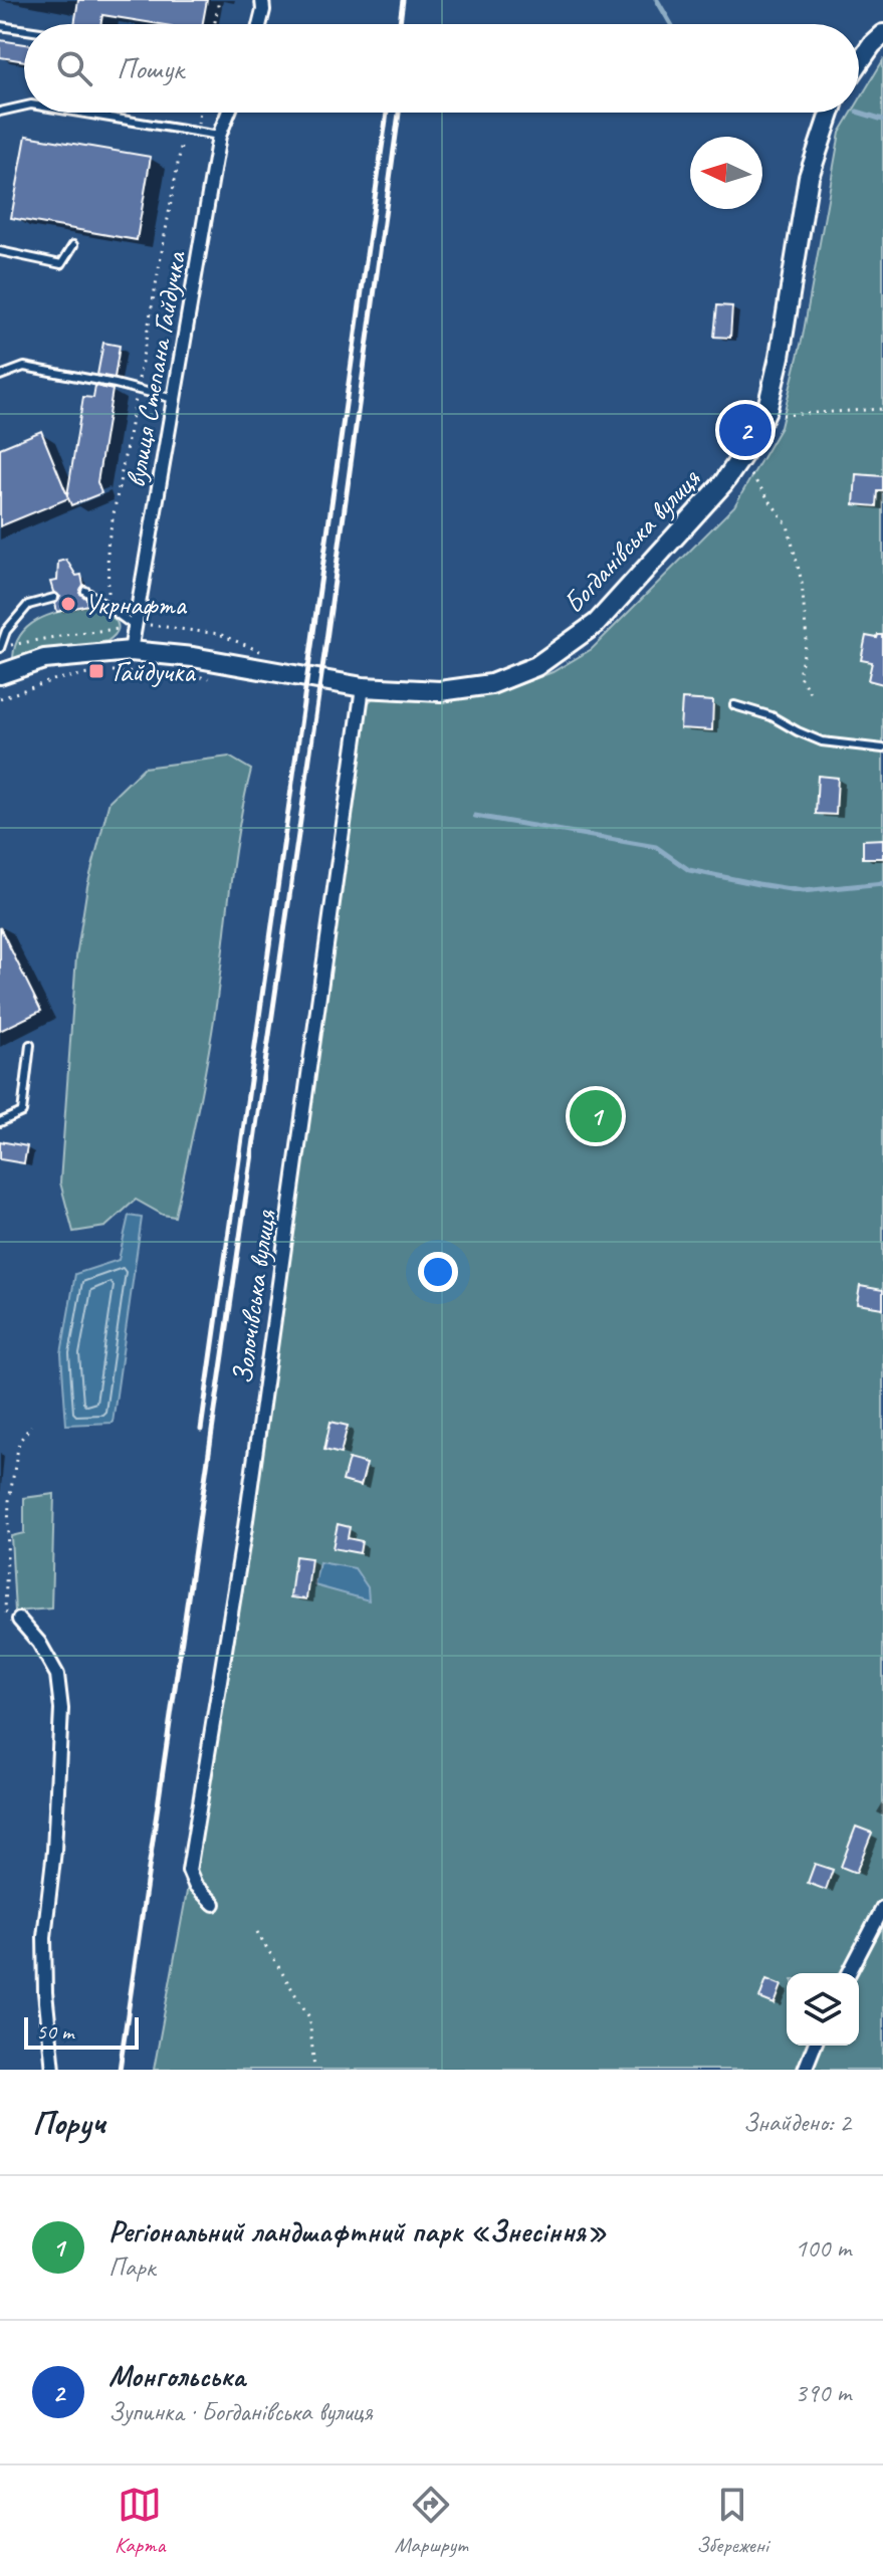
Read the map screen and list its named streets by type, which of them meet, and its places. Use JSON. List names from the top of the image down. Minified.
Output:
{"streets":{"main road":["Богданівська вулиця"],"street":["вулиця Степана Гайдучка","Золочівська вулиця"]},"crossings":[["вулиця Степана Гайдучка","Богданівська вулиця"],["Богданівська вулиця","Золочівська вулиця"]],"places":{"other":["Укрнафта"],"transit":["Гайдучка"]},"scale_bar":"50 m","north":"left","page":{"search":"Пошук","pins":["2","1"],"scale":"50 m","heading":["Поруч","Знайдено: 2"],"list":[{"mark":"1","name":"Регіональний ландшафтний парк «Знесіння»","note":"Парк","value":"100 m"},{"mark":"2","name":"Монгольська","note":"Зупинка · Богданівська вулиця","value":"390 m"}],"nav":["Карта","Маршрут","Збережені"]}}
